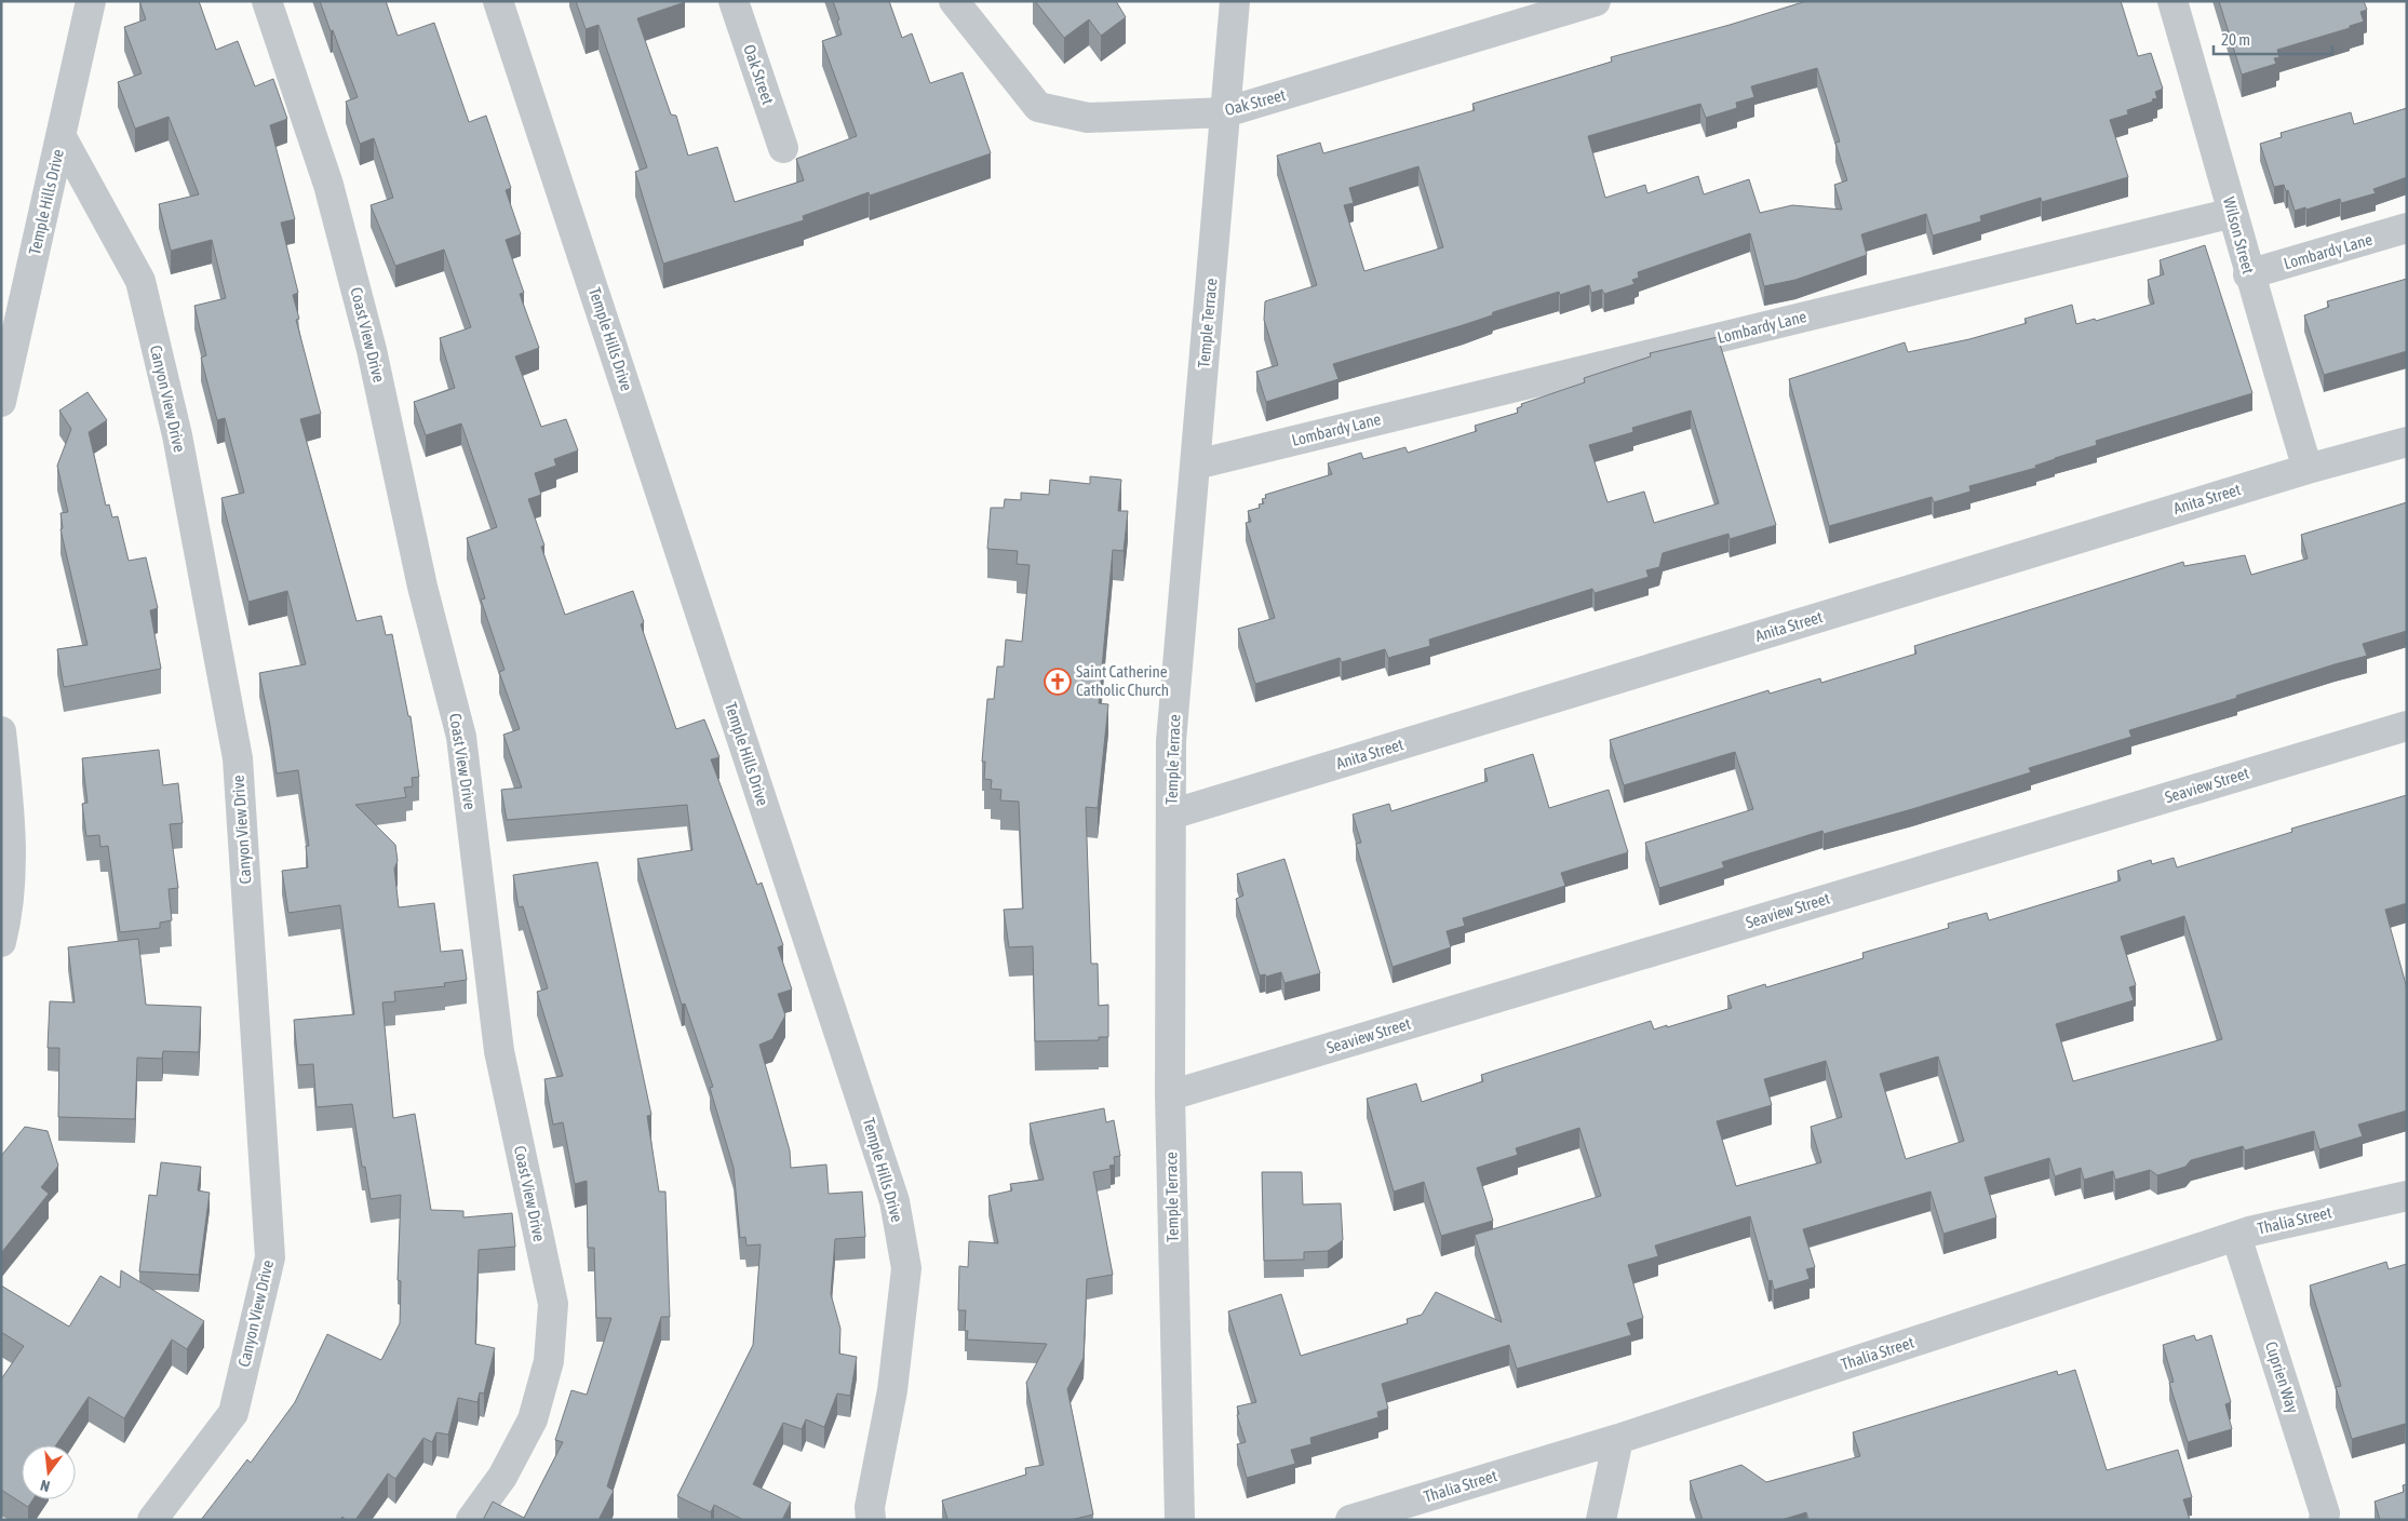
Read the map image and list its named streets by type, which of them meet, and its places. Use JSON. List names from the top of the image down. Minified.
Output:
{"streets":{"street":["Oak Street","Temple Hills Drive","Wilson Street","Lombardy Lane","Temple Terrace","Coast View Drive","Canyon View Drive","Anita Street","Seaview Street","Thalia Street","Cuprien Way"]},"crossings":[["Oak Street","Temple Terrace"],["Temple Hills Drive","Canyon View Drive"],["Wilson Street","Lombardy Lane"],["Wilson Street","Anita Street"],["Lombardy Lane","Temple Terrace"],["Temple Terrace","Anita Street"],["Temple Terrace","Seaview Street"],["Thalia Street","Cuprien Way"]],"places":{"church":["Saint Catherine Catholic Church"]},"scale_bar":"20 m","north":"bottom"}
